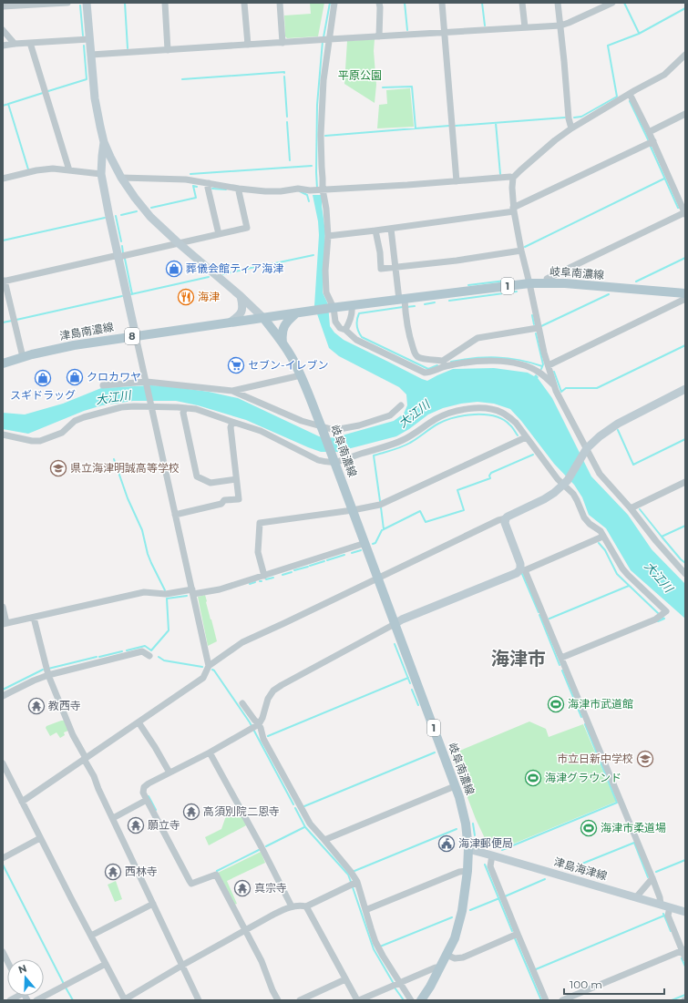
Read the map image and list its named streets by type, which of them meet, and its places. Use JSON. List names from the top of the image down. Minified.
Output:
{"streets":{"main road":["岐阜南濃線","1","津島南濃線","8"],"street":["津島海津線"]},"crossings":[["岐阜南濃線","津島南濃線"],["岐阜南濃線","津島海津線"]],"districts":["海津市"],"water":["大江川"],"parks":["平原公園"],"places":{"shop":["葬儀会館ティア海津","クロカワヤ","スギドラッグ"],"restaurant":["海津"],"supermarket":["セブン-イレブン"],"school or university":["県立海津明誠高等学校","市立日新中学校"],"sports":["海津市武道館","海津グラウンド","海津市柔道場"],"temple":["教西寺","高須別院二恩寺","願立寺","西林寺","真宗寺"],"public building":["海津郵便局"]},"scale_bar":"100 m","north":"top"}
